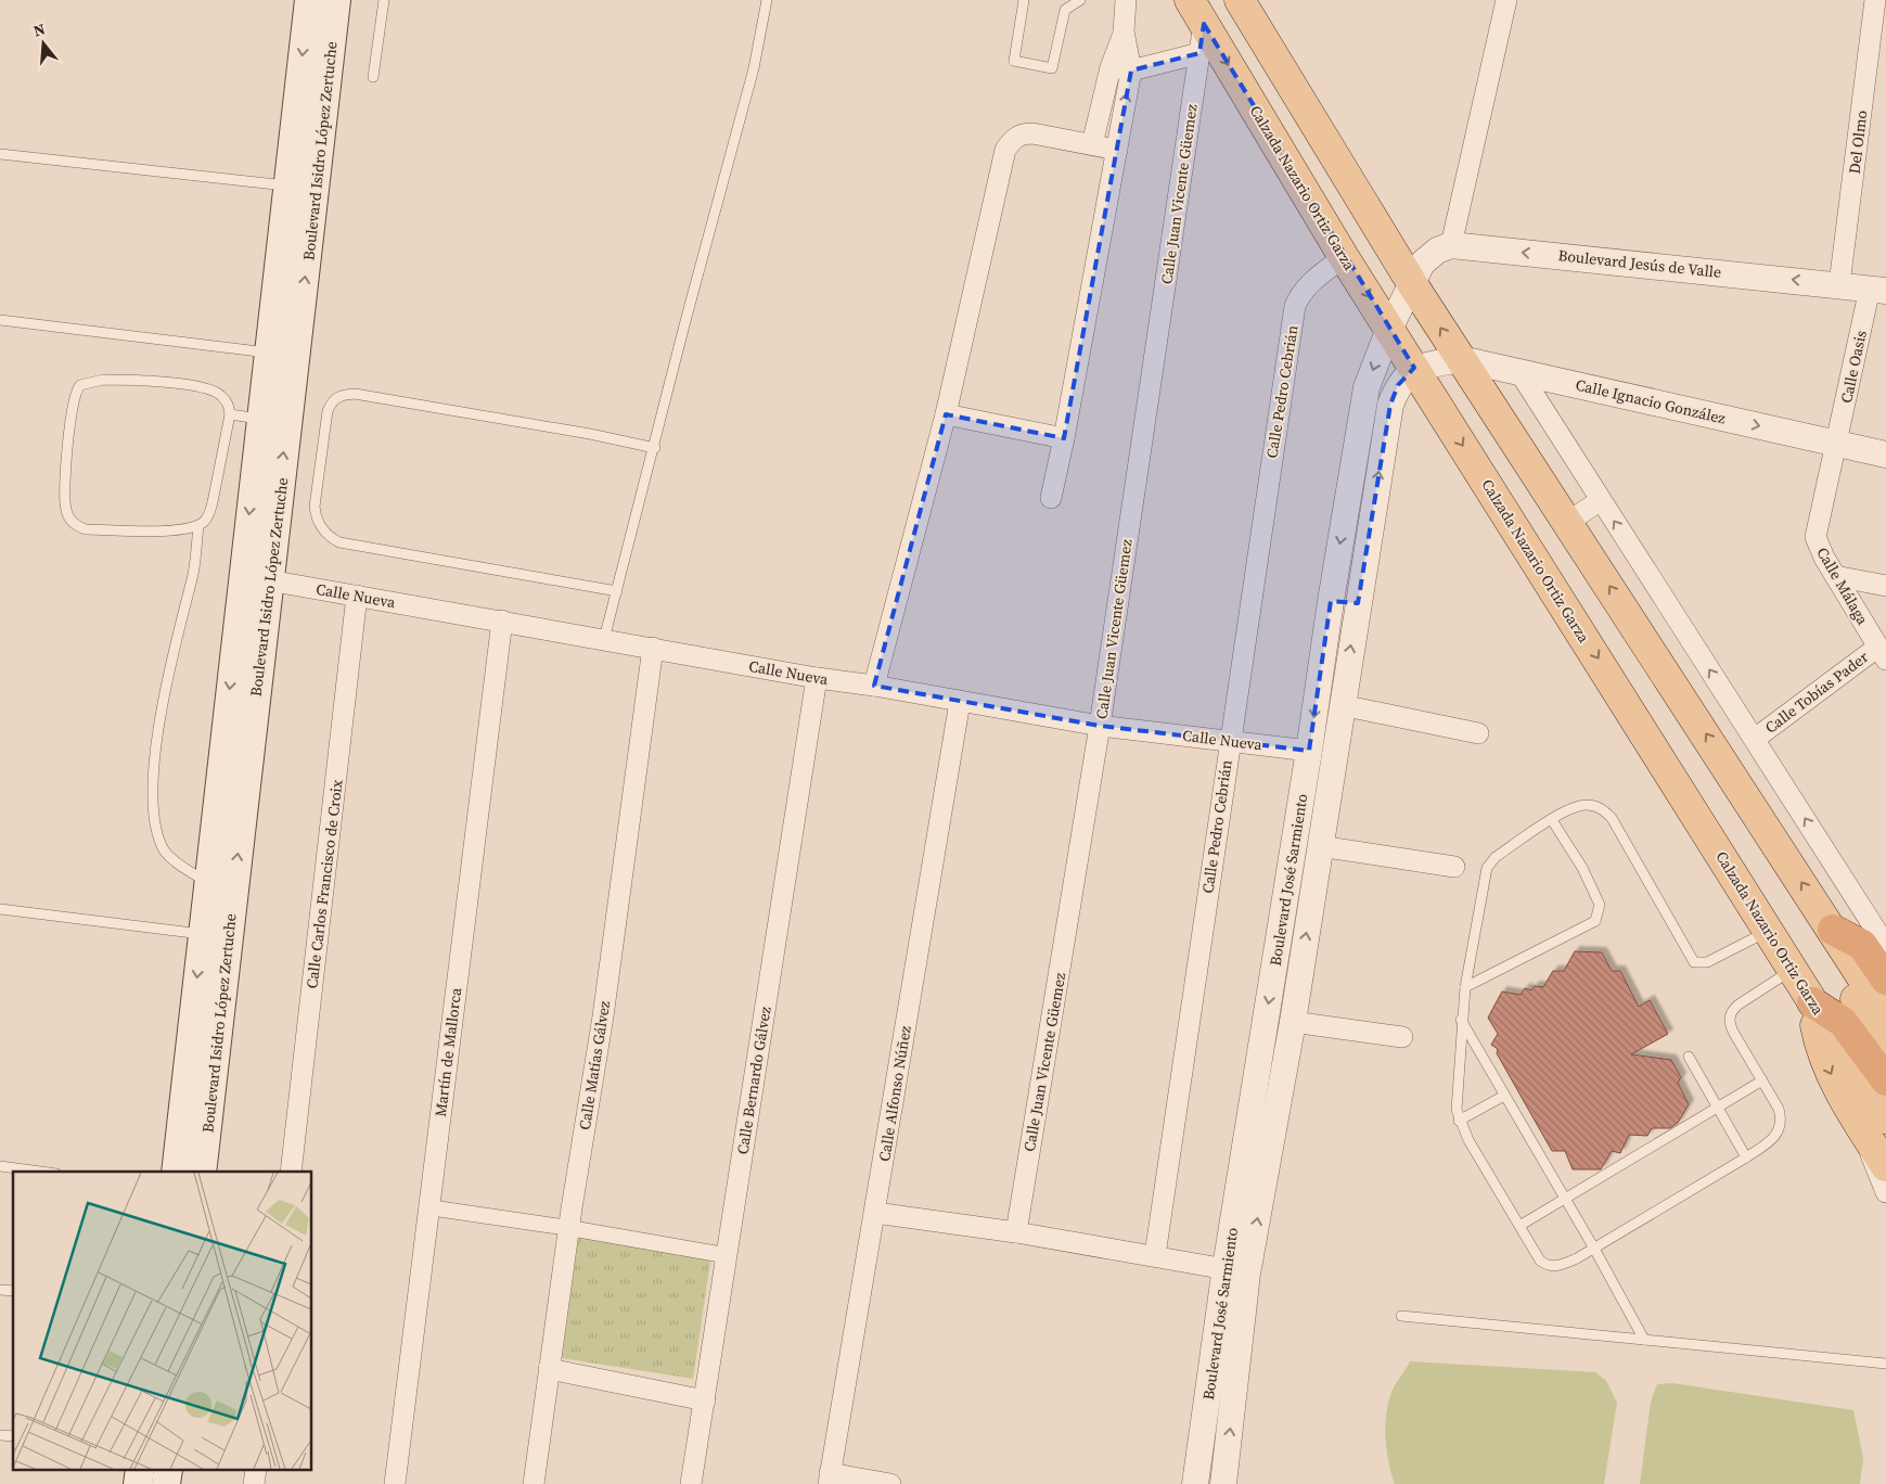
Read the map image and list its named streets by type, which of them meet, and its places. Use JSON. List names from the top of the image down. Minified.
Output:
{"streets":{"main road":["Boulevard Isidro López Zertuche","Calzada Nazario Ortiz Garza"],"street":["Del Olmo","Calle Juan Vicente Güemez","Boulevard Jesús de Valle","Calle Oasis","Calle Pedro Cebrián","Calle Ignacio González","Calle Málaga","Calle Nueva","Calle Tobías Pader","Boulevard José Sarmiento","Calle Carlos Francisco de Croix","Martín de Mallorca","Calle Matías Gálvez","Calle Bernardo Gálvez","Calle Alfonso Núñez"]},"crossings":[["Del Olmo","Boulevard Jesús de Valle"],["Boulevard Isidro López Zertuche","Calle Nueva"],["Calzada Nazario Ortiz Garza","Calle Juan Vicente Güemez"],["Calzada Nazario Ortiz Garza","Calle Pedro Cebrián"],["Calzada Nazario Ortiz Garza","Calle Ignacio González"],["Calzada Nazario Ortiz Garza","Boulevard José Sarmiento"],["Calle Juan Vicente Güemez","Calle Nueva"],["Boulevard Jesús de Valle","Calle Oasis"],["Calle Oasis","Calle Ignacio González"],["Calle Oasis","Calle Málaga"],["Calle Pedro Cebrián","Calle Nueva"],["Calle Ignacio González","Calle Málaga"],["Calle Ignacio González","Boulevard José Sarmiento"],["Calle Málaga","Calle Tobías Pader"],["Calle Nueva","Boulevard José Sarmiento"],["Calle Nueva","Calle Carlos Francisco de Croix"],["Calle Nueva","Martín de Mallorca"],["Calle Nueva","Calle Matías Gálvez"],["Calle Nueva","Calle Bernardo Gálvez"],["Calle Nueva","Calle Alfonso Núñez"]],"one_way":["Boulevard Jesús de Valle","Calle Ignacio González"],"north":"top"}
